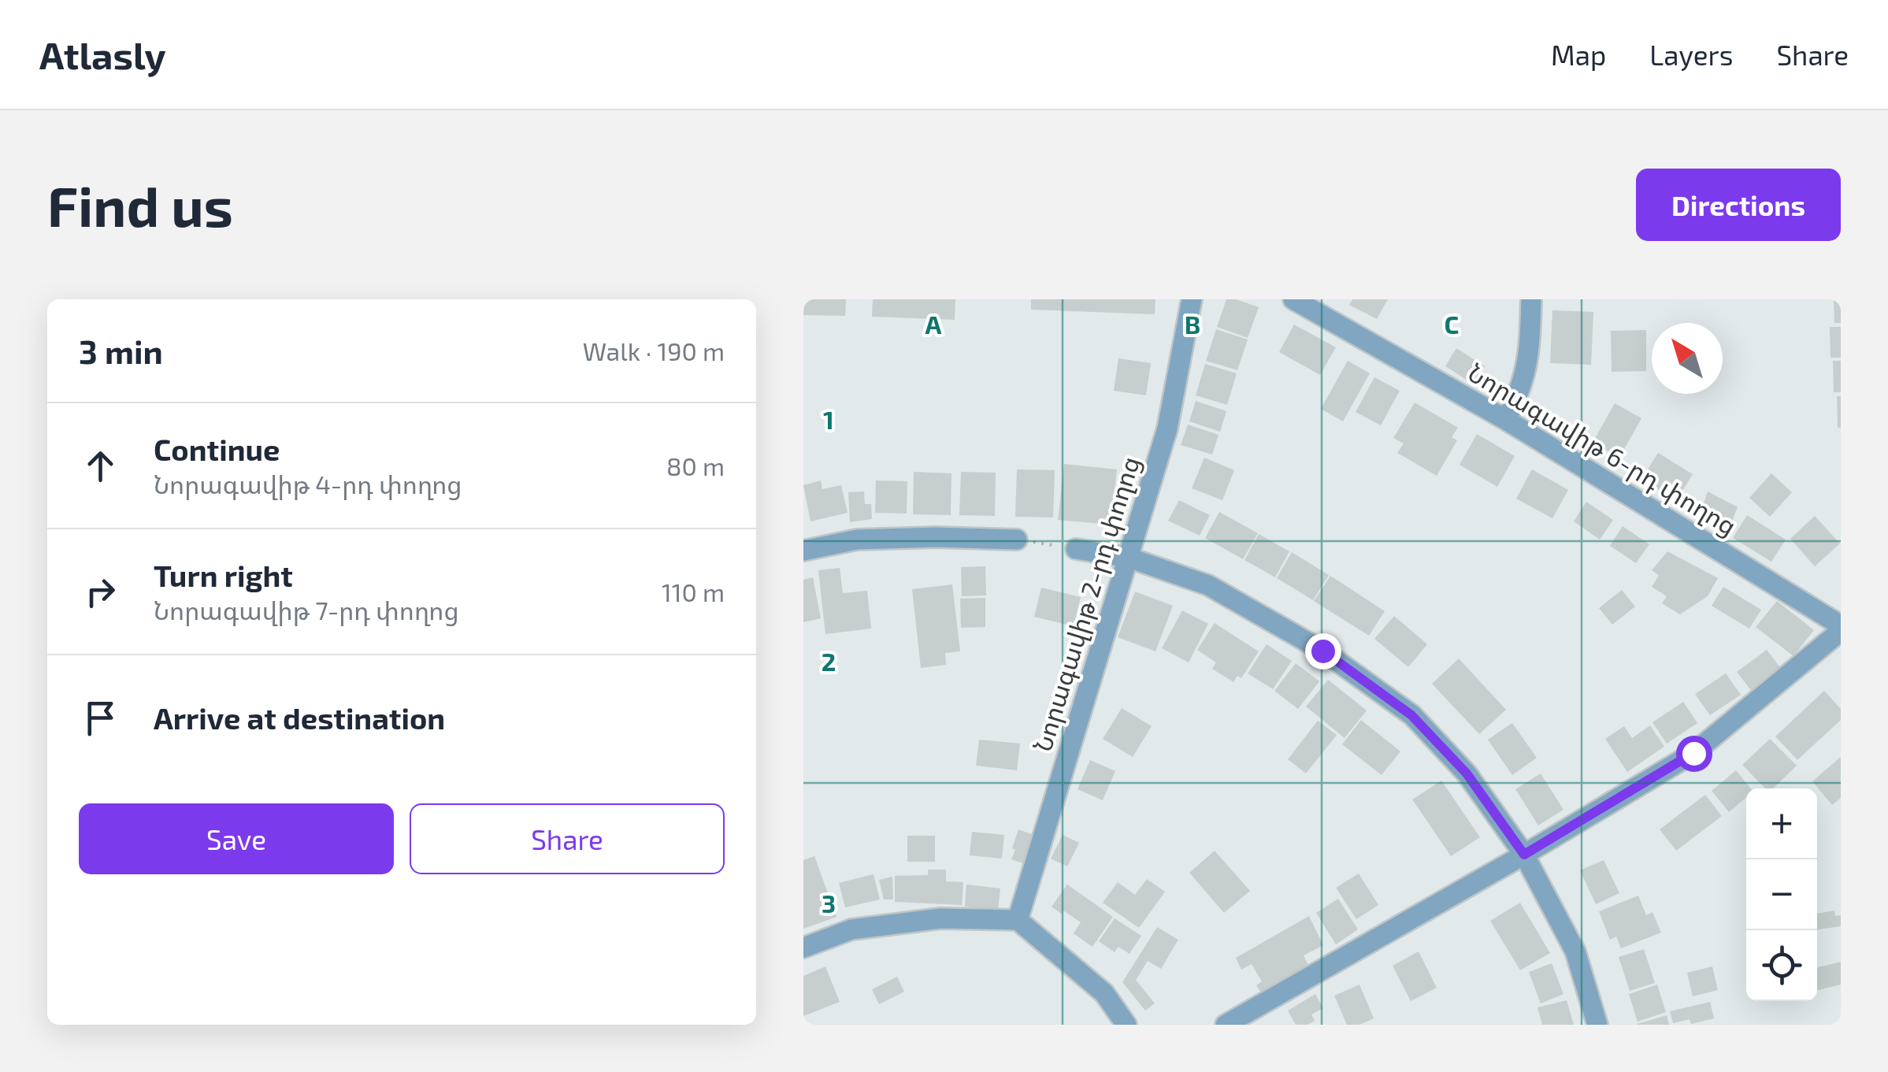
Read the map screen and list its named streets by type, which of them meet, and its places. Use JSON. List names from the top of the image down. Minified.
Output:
{"streets":{"street":["Նորագավիթ 6-րդ փողոց","Նորագավիթ 2-րդ փողոց"]},"north":"top left","page":{"header":"Atlasly","nav":["Map","Layers","Share"],"buttons":["Directions",["Save","Share"]],"title":"Find us","heading":["3 min","Walk · 190 m"],"list":[["Continue","Նորագավիթ 4-րդ փողոց","80 m"],["Turn right","Նորագավիթ 7-րդ փողոց","110 m"],"Arrive at destination"],"map_buttons":["+","−"]},"grid":{"columns":["A","B","C"],"rows":["1","2","3"]}}
